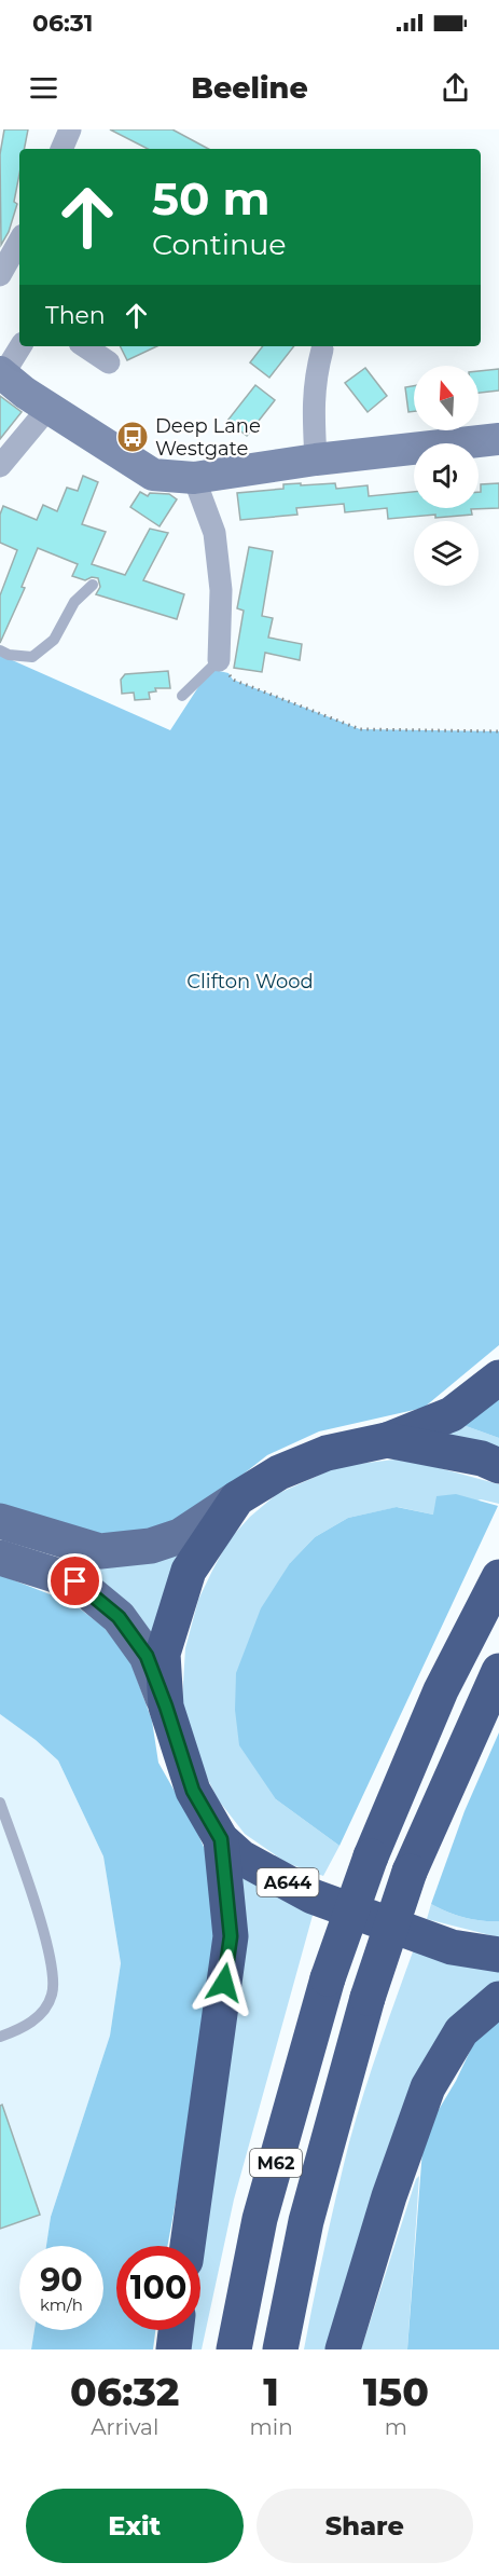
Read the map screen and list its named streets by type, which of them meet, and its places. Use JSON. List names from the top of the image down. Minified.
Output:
{"streets":{"highway":["A644","M62"]},"parks":["Clifton Wood"],"places":{"bus stop":["Deep Lane Westgate"]},"north":"top","page":{"status":"06:31","header":"Beeline","turn":["50 m","Continue"],"then":"Then","speed":"90 km/h","limit":"100","eta":["06:32","Arrival","1","min","150","m"],"buttons":["Exit","Share"]}}
